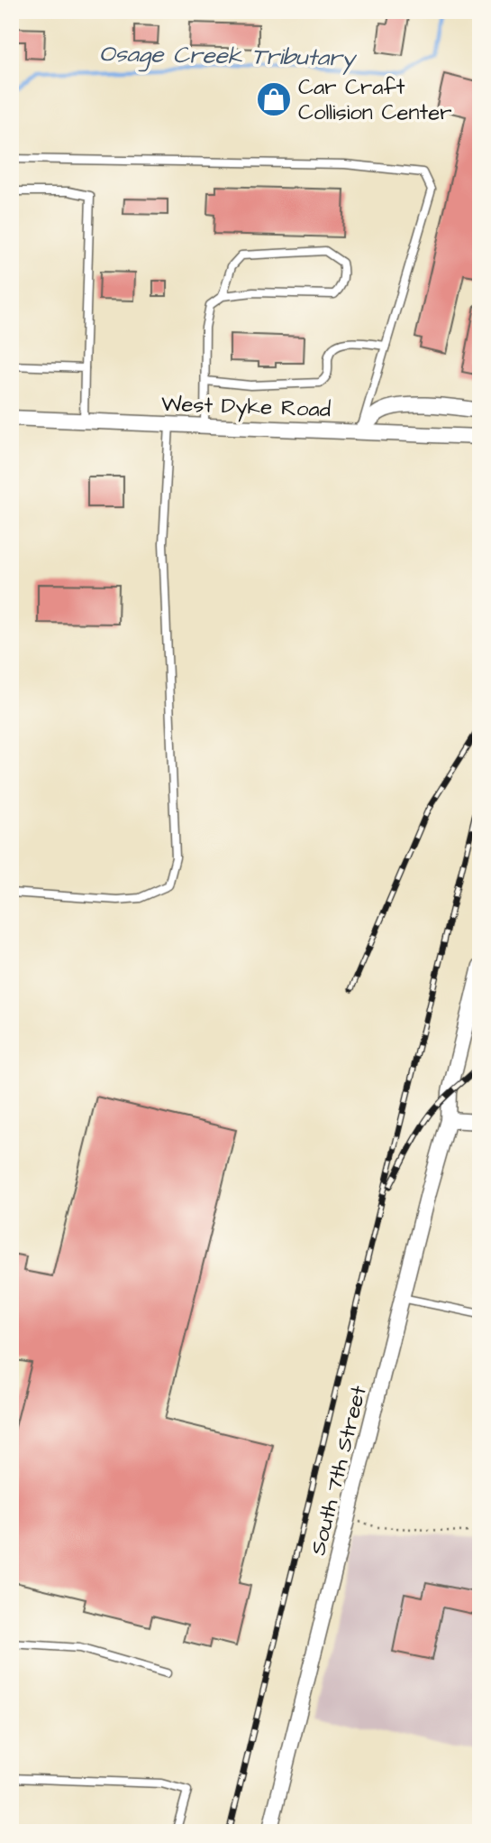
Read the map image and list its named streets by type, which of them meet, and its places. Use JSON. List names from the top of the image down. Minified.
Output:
{"streets":{"street":["West Dyke Road","South 7th Street"]},"water":["Osage Creek Tributary"],"places":{"shop":["Car Craft Collision Center"]}}
